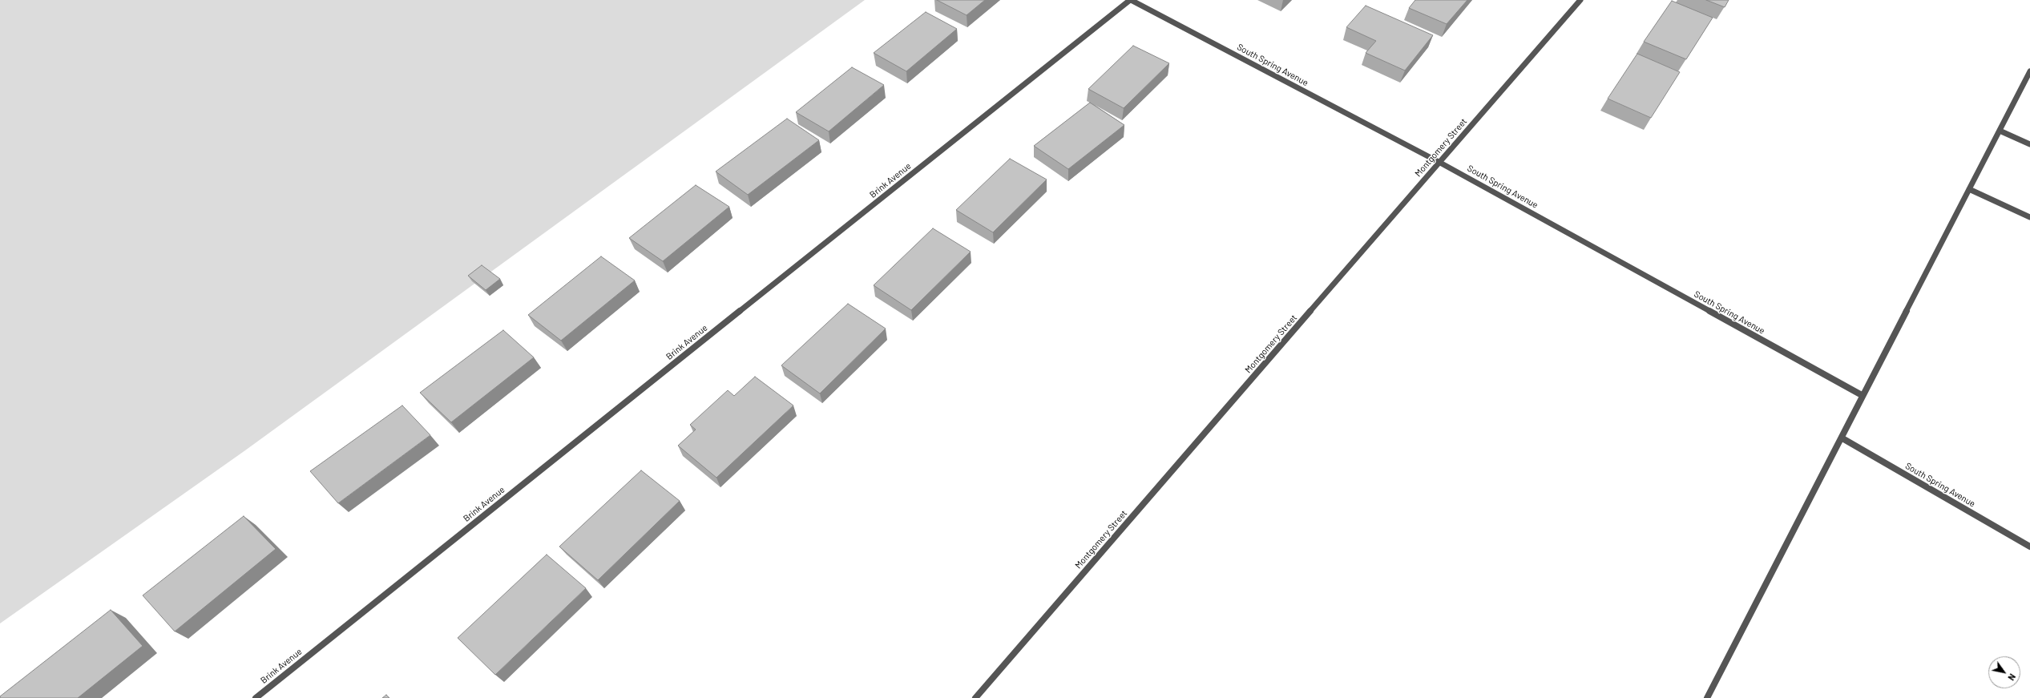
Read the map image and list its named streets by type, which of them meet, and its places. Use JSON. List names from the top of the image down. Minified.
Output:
{"streets":{"street":["South Spring Avenue","Montgomery Street","Brink Avenue"]},"crossings":[["South Spring Avenue","Montgomery Street"],["South Spring Avenue","Brink Avenue"]],"north":"bottom right"}
